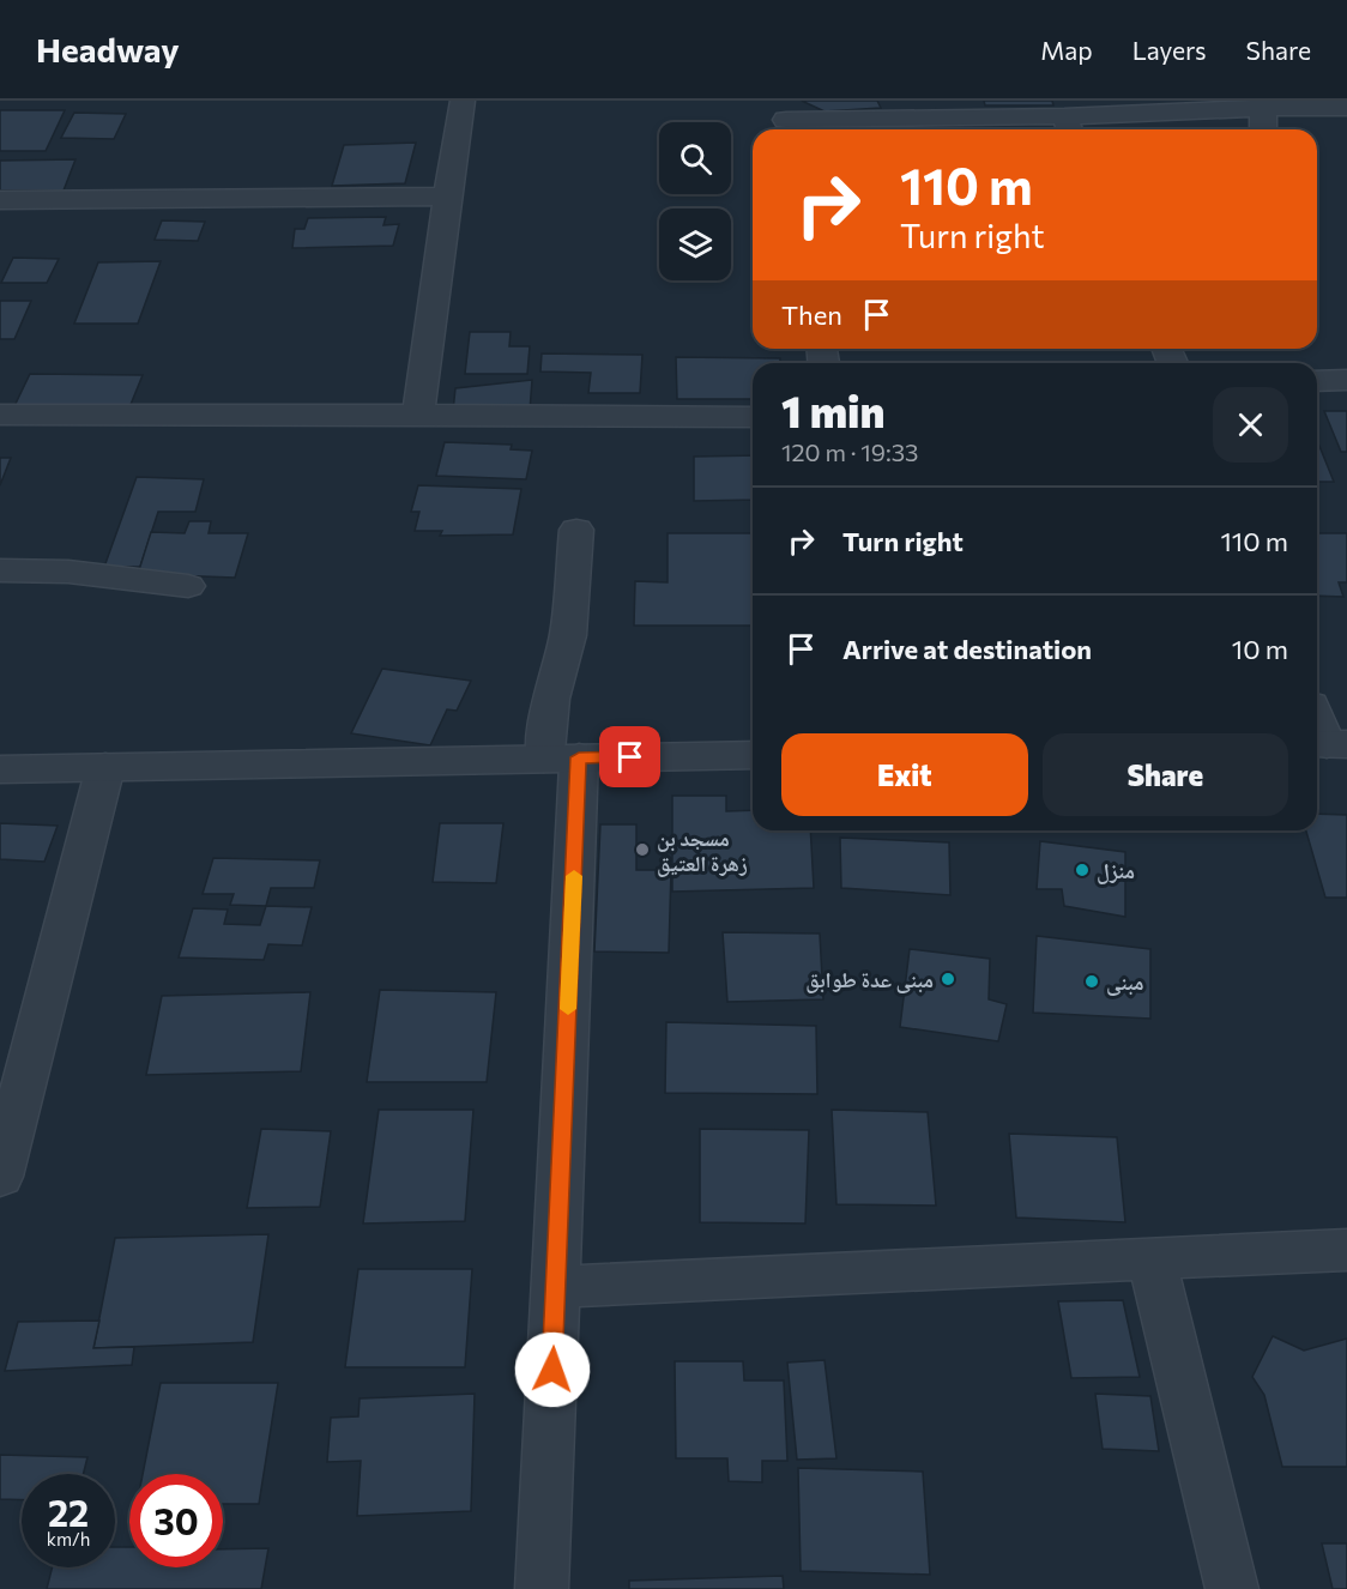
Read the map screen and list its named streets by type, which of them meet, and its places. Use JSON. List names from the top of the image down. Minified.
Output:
{"places":["مسجد بن زهرة العتيق","منزل","مبنى عدة طوابق","مبنى"],"page":{"header":"Headway","nav":["Map","Layers","Share"],"turn":["110 m","Turn right"],"then":"Then","heading":["1 min","120 m · 19:33"],"list":[{"name":"Turn right","value":"110 m"},{"name":"Arrive at destination","value":"10 m"}],"buttons":["Exit","Share"],"speed":"22 km/h","limit":"30"}}
